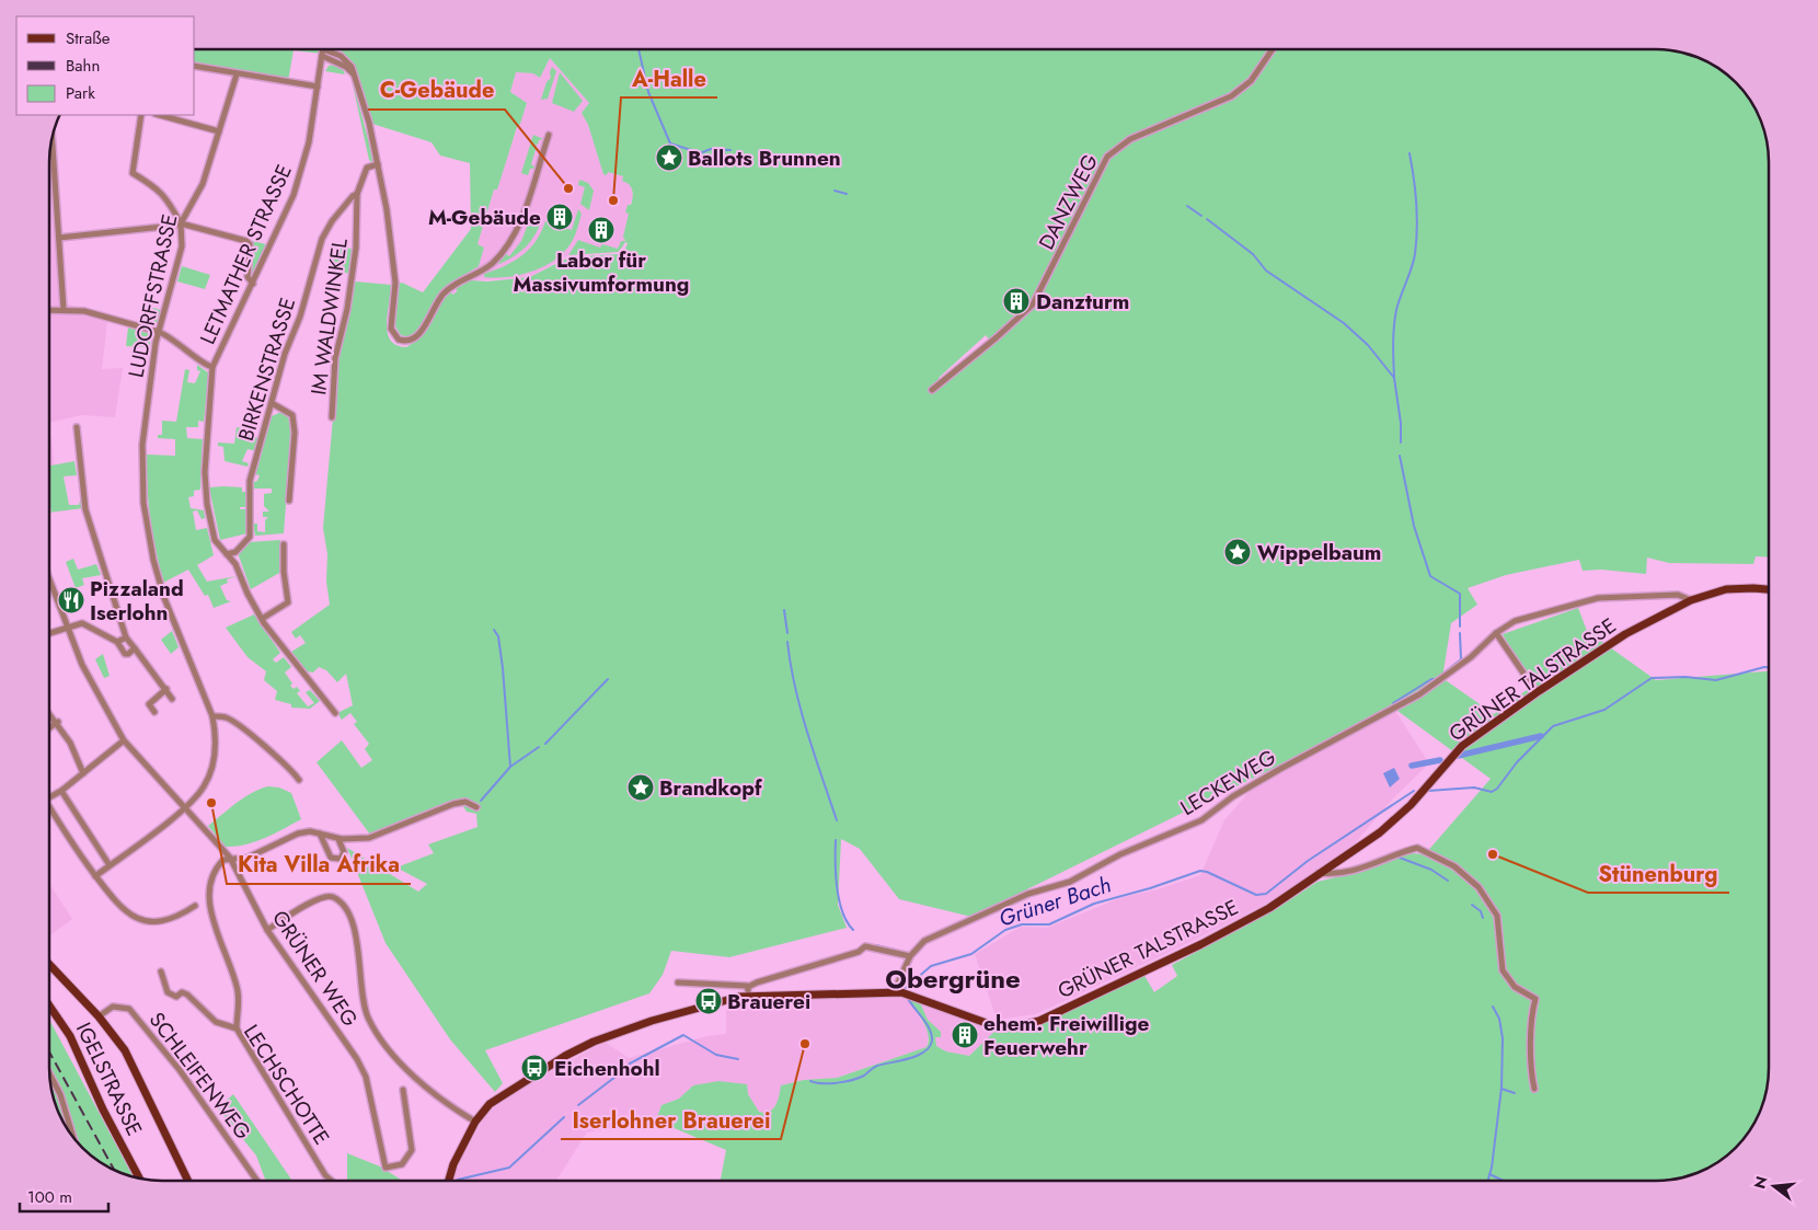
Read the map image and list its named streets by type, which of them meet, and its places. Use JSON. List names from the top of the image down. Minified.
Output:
{"streets":{"main road":["GRÜNER TALSTRASSE","IGELSTRASSE"],"street":["DANZWEG","LETMATHER STRASSE","LUDORFFSTRASSE","IM WALDWINKEL","BIRKENSTRASSE","LECKEWEG","GRÜNER WEG","SCHLEIFENWEG","LECHSCHOTTE"]},"crossings":[["LUDORFFSTRASSE","GRÜNER WEG"],["IM WALDWINKEL","BIRKENSTRASSE"],["GRÜNER TALSTRASSE","LECKEWEG"]],"districts":["Obergrüne"],"water":["Grüner Bach"],"places":{"place":["Ballots Brunnen","Wippelbaum","Brandkopf"],"other":["C-Gebäude","A-Halle","Kita Villa Afrika","Stünenburg","Iserlohner Brauerei"],"building":["M-Gebäude","Labor für Massivumformung","Danzturm","ehem. Freiwillige Feuerwehr"],"restaurant":["Pizzaland Iserlohn"],"bus stop":["Brauerei","Eichenhohl"]},"legend":["Straße","Bahn","Park"],"scale_bar":"100 m","north":"left"}
